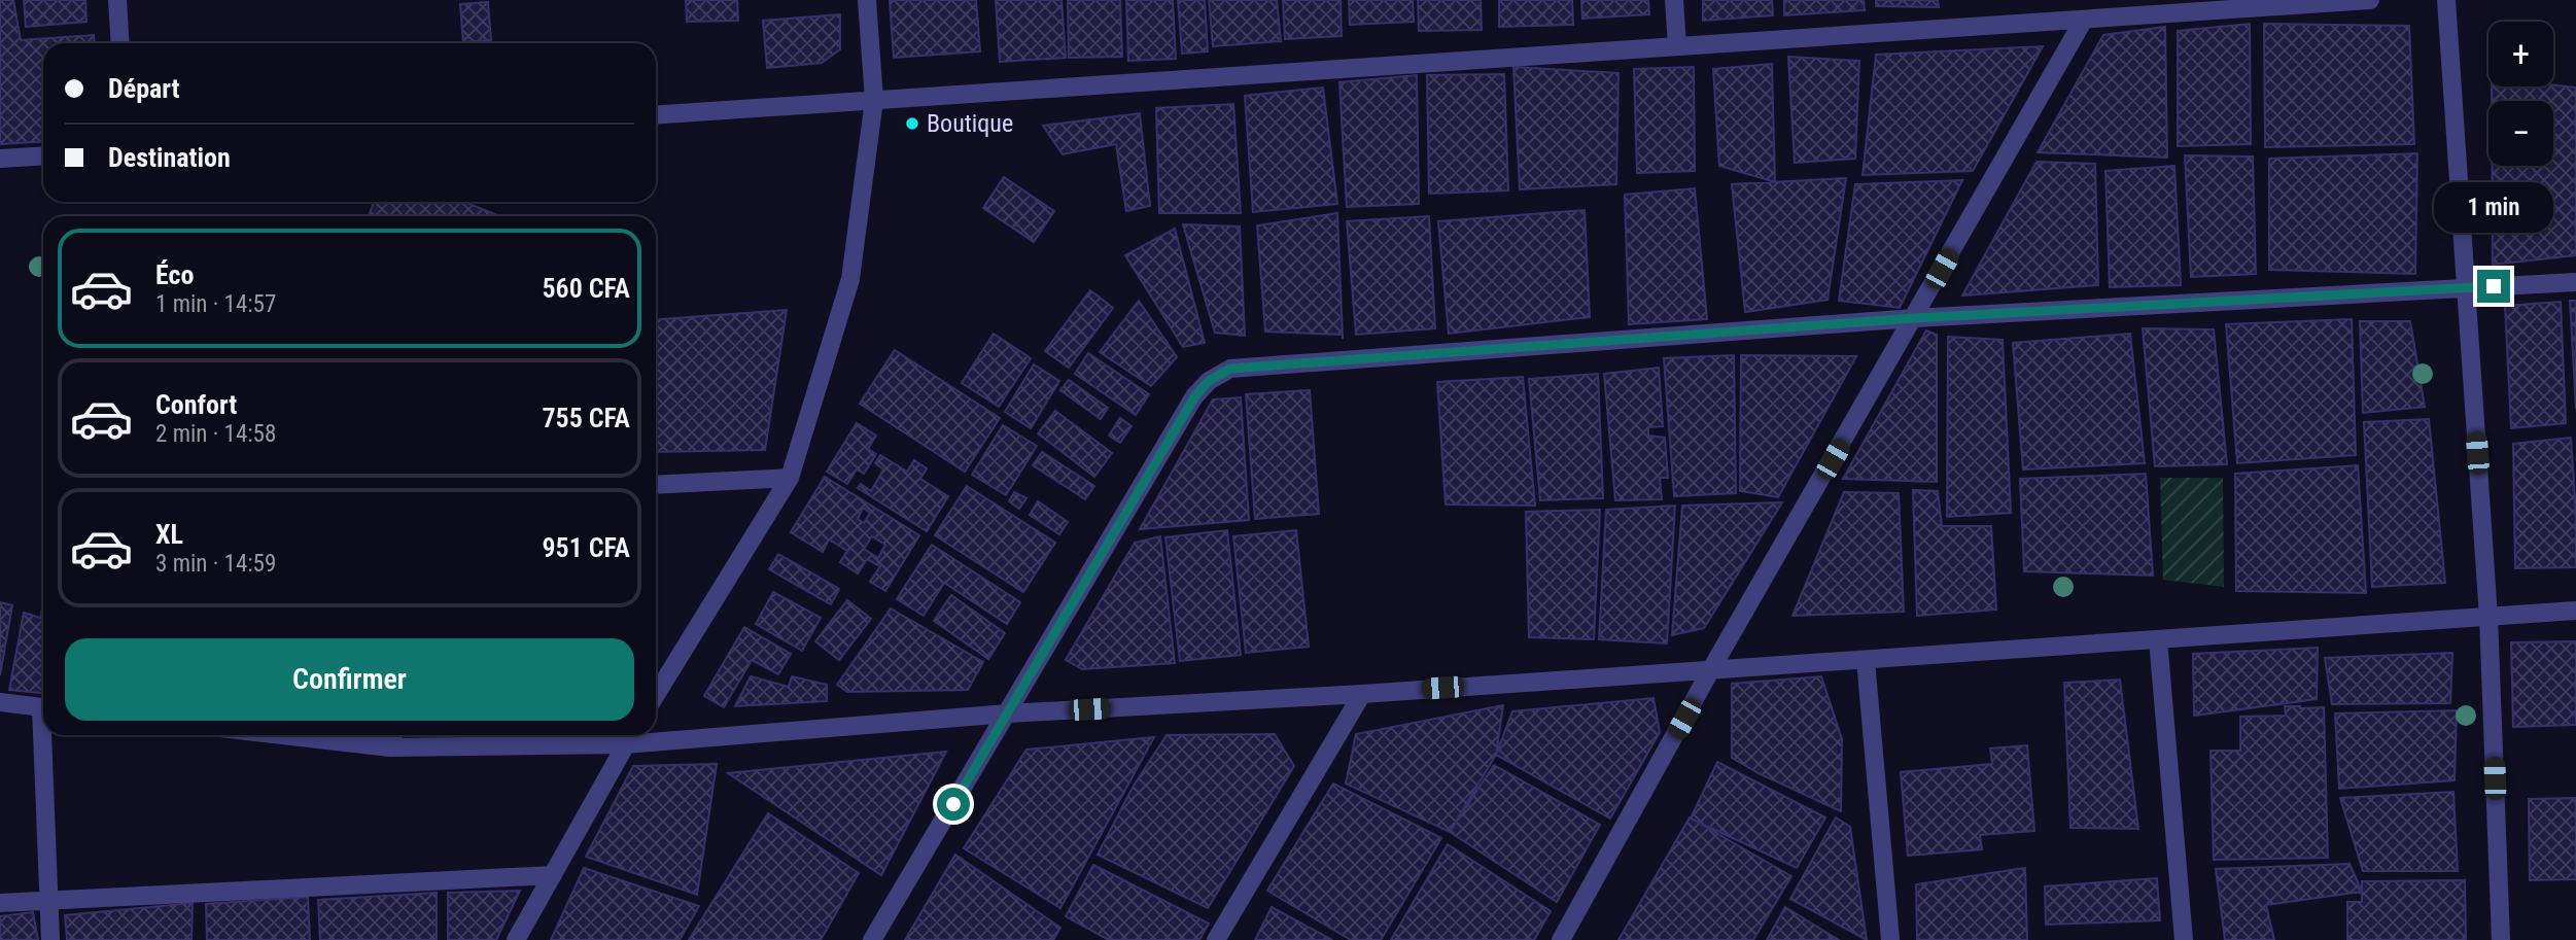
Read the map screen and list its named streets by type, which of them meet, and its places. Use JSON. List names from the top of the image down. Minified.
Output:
{"places":["Boutique"],"page":{"map_buttons":["+","−"],"banner":["Départ","Destination"],"bubble":"1 min","list":[{"name":"Éco","note":"1 min · 14:57","value":"560 CFA"},{"name":"Confort","note":"2 min · 14:58","value":"755 CFA"},{"name":"XL","note":"3 min · 14:59","value":"951 CFA"}],"buttons":"Confirmer"}}
